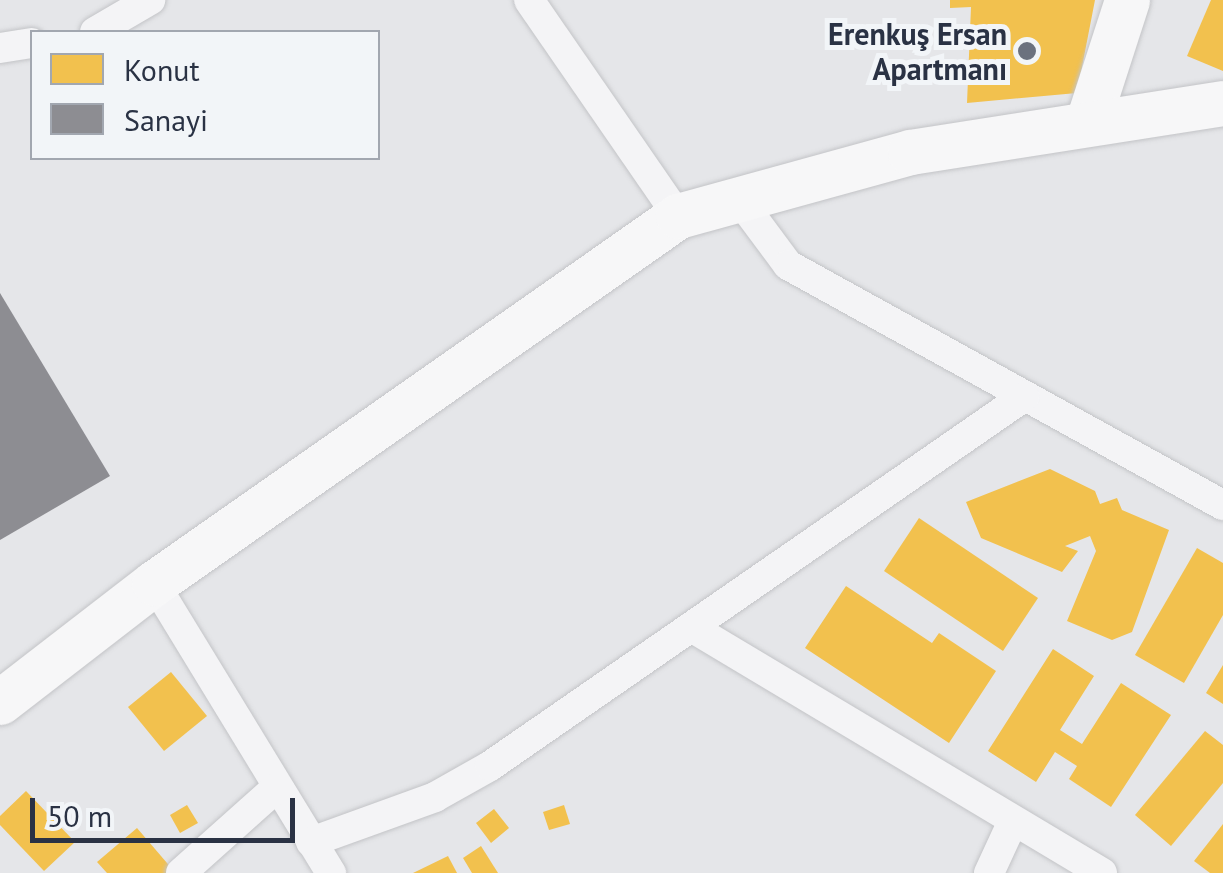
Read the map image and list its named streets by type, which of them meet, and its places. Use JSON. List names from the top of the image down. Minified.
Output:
{"places":["Erenkuş Ersan Apartmanı"],"legend":["Konut","Sanayi"],"scale_bar":"50 m"}
